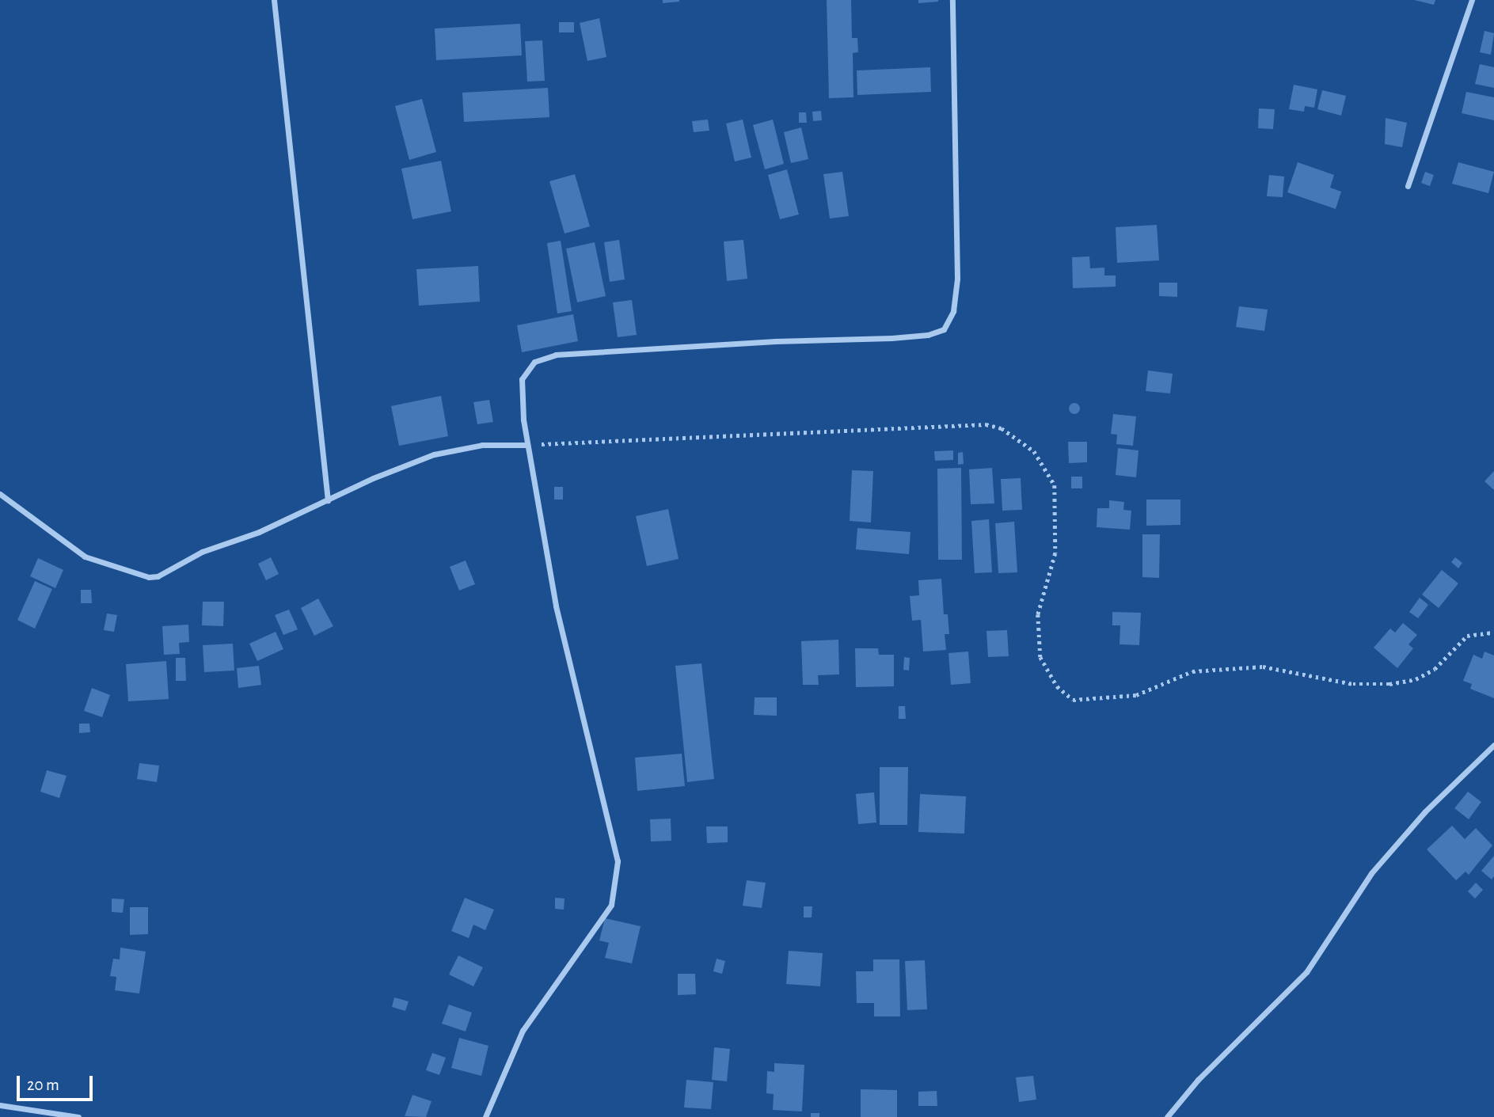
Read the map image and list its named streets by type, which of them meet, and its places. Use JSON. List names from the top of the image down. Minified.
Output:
{"scale_bar":"20 m"}
